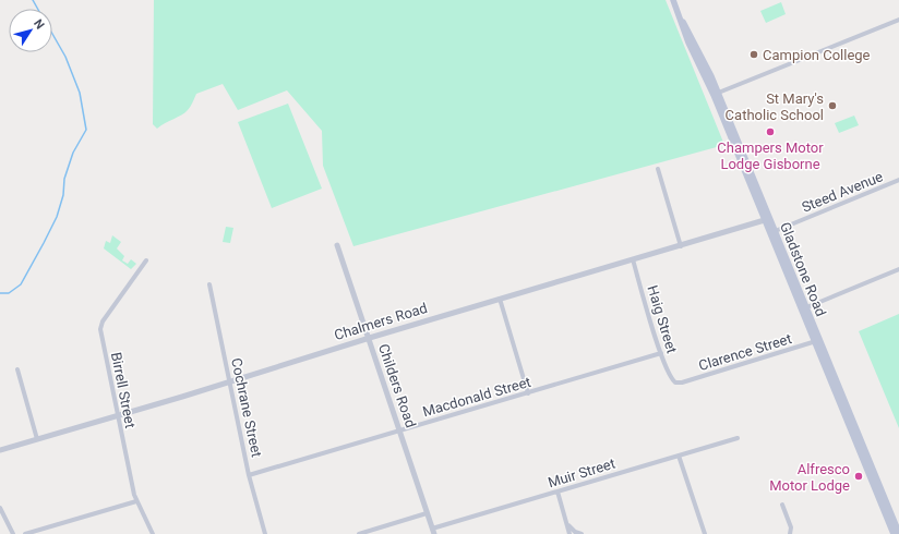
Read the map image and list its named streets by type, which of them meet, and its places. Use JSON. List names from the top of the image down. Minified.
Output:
{"streets":{"main road":["Gladstone Road"],"street":["Steed Avenue","Haig Street","Chalmers Road","Clarence Street","Childers Road","Birrell Street","Macdonald Street","Cochrane Street","Muir Street"]},"crossings":[["Steed Avenue","Gladstone Road"],["Gladstone Road","Chalmers Road"],["Gladstone Road","Clarence Street"],["Haig Street","Chalmers Road"],["Haig Street","Clarence Street"],["Haig Street","Macdonald Street"],["Chalmers Road","Childers Road"],["Chalmers Road","Birrell Street"],["Chalmers Road","Cochrane Street"],["Childers Road","Macdonald Street"],["Childers Road","Muir Street"],["Macdonald Street","Cochrane Street"]],"places":["Campion College","St Mary's Catholic School","Champers Motor Lodge Gisborne","Alfresco Motor Lodge"],"north":"top right"}
